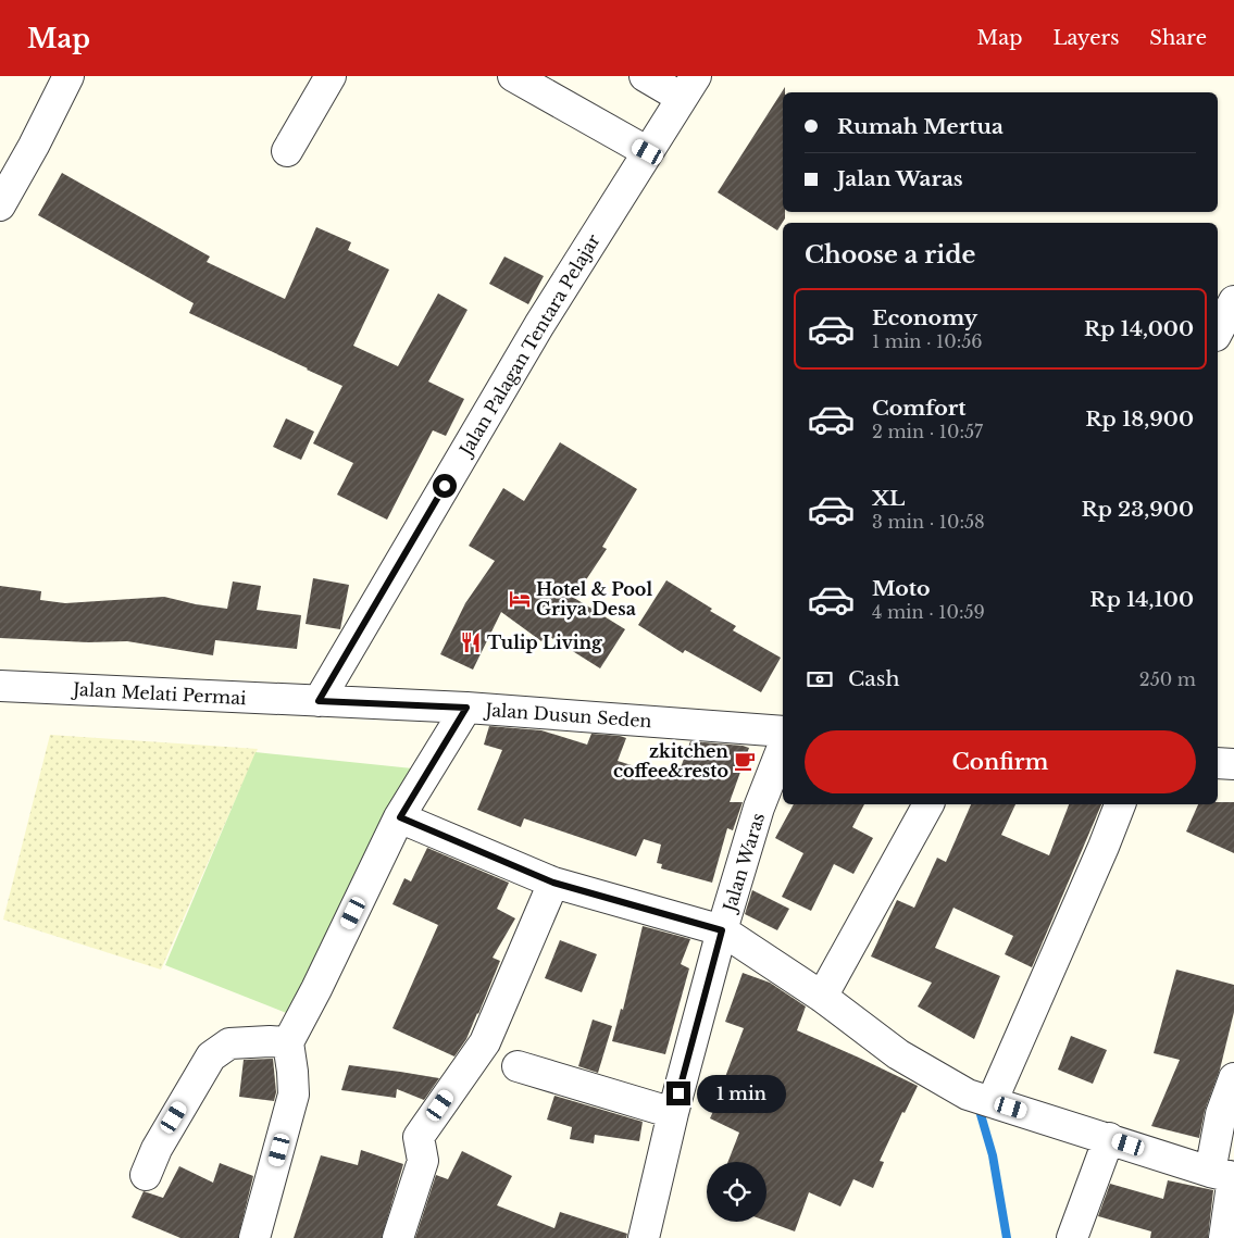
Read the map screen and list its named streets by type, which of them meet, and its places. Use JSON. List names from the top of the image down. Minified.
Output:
{"streets":{"street":["Jalan Palagan Tentara Pelajar","Jalan Melati Permai","Jalan Dusun Seden","Jalan Waras"]},"crossings":[["Jalan Palagan Tentara Pelajar","Jalan Melati Permai"],["Jalan Palagan Tentara Pelajar","Jalan Dusun Seden"],["Jalan Melati Permai","Jalan Dusun Seden"]],"places":{"hotel":["Hotel & Pool Griya Desa"],"restaurant":["Tulip Living"],"cafe":["zkitchen coffee&resto"]},"page":{"header":"Map","nav":["Map","Layers","Share"],"banner":["Rumah Mertua","Jalan Waras"],"heading":"Choose a ride","list":[{"name":"Economy","note":"1 min · 10:56","value":"Rp 14,000"},{"name":"Comfort","note":"2 min · 10:57","value":"Rp 18,900"},{"name":"XL","note":"3 min · 10:58","value":"Rp 23,900"},{"name":"Moto","note":"4 min · 10:59","value":"Rp 14,100"}],"pay":["Cash","250 m"],"buttons":"Confirm","bubble":"1 min"}}
